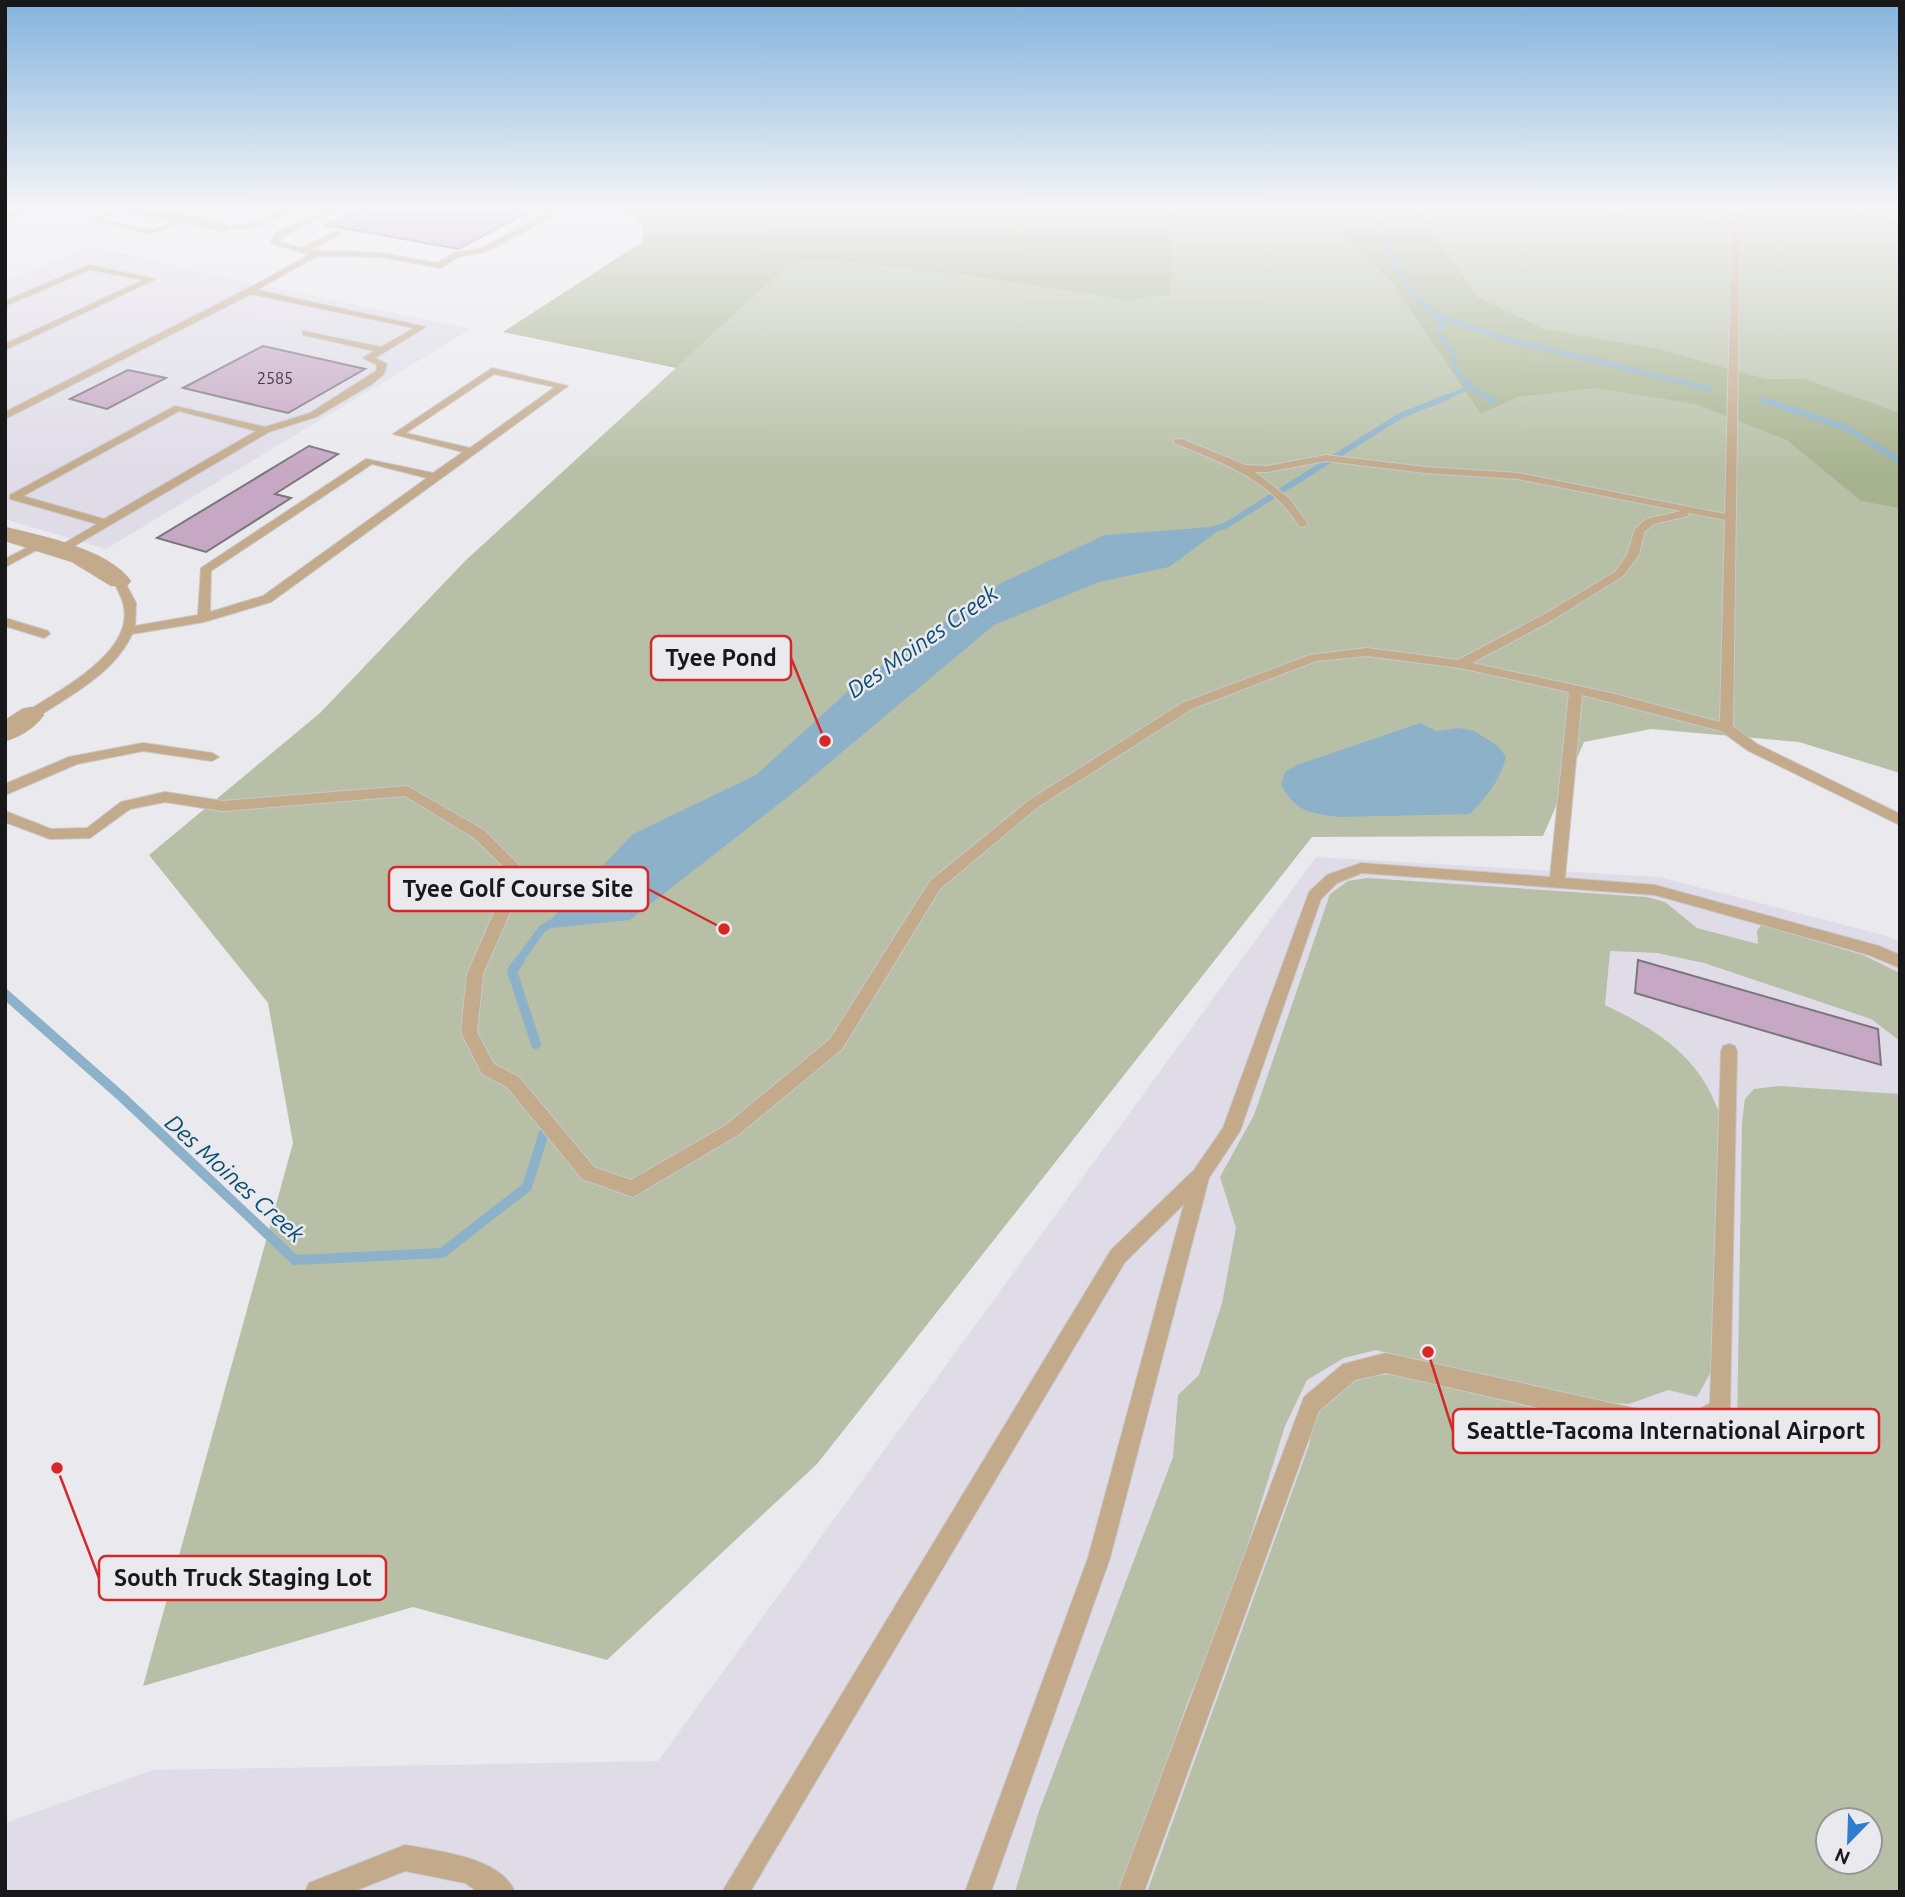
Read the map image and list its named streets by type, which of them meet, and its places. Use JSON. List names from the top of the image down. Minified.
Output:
{"water":["Des Moines Creek"],"places":["Tyee Pond","Tyee Golf Course Site","Seattle-Tacoma International Airport","South Truck Staging Lot"],"house_numbers":["2585"],"north":"bottom left"}
